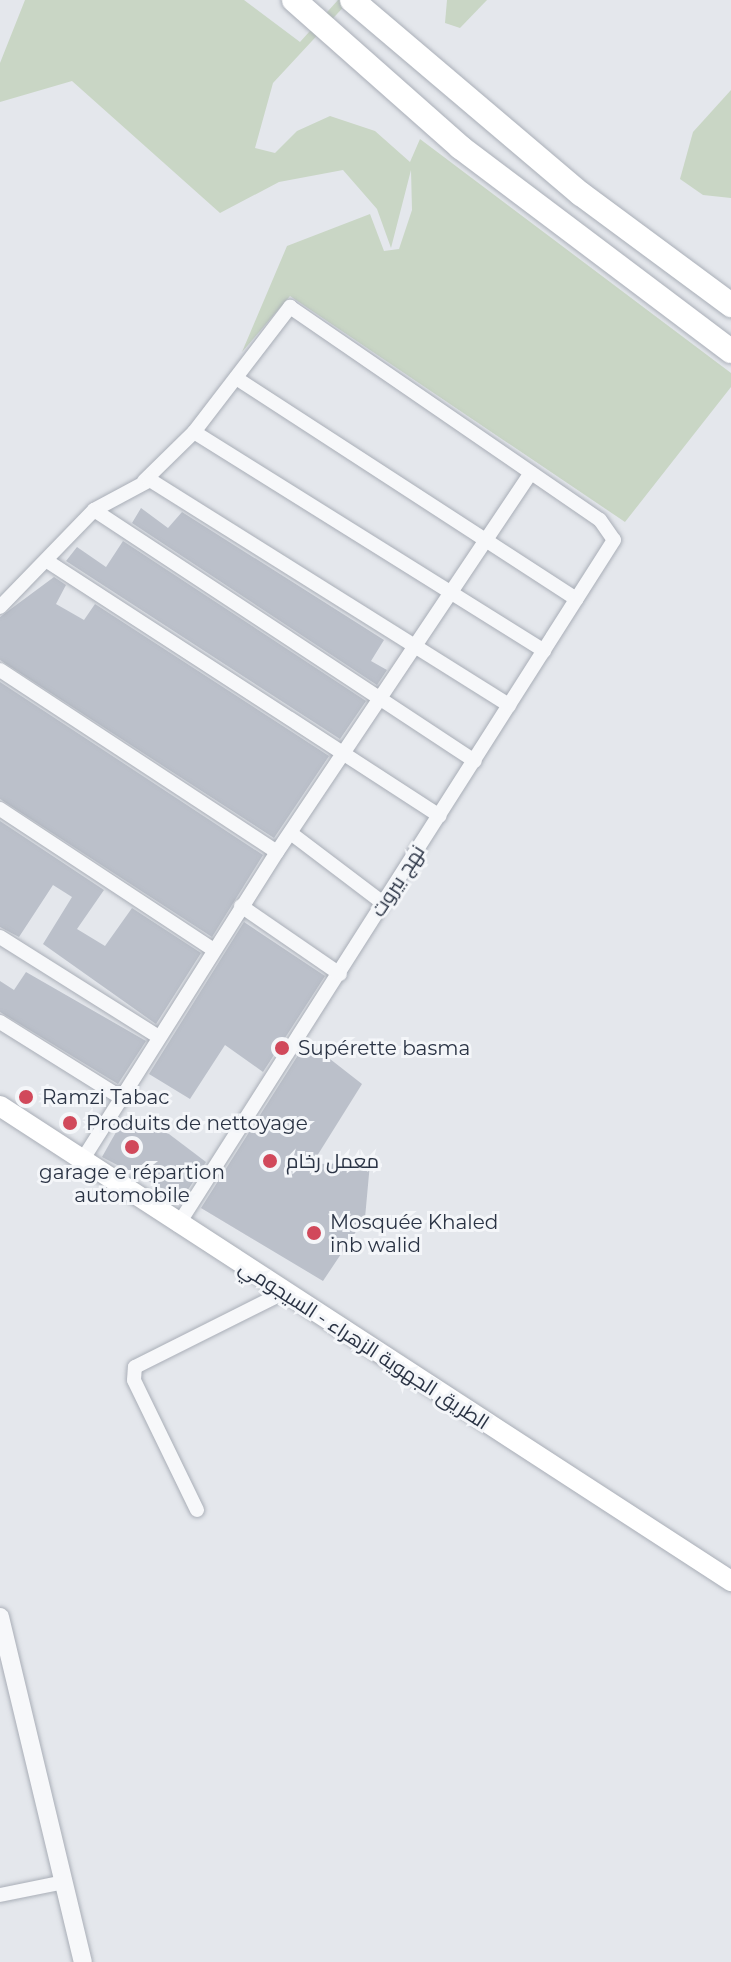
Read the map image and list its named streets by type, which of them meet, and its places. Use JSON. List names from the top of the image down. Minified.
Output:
{"streets":{"main road":["الطريق الجهوية الزهراء - السيجومي"],"street":["نهج بيروت"]},"crossings":[["نهج بيروت","الطريق الجهوية الزهراء - السيجومي"]],"places":["Supérette basma","Ramzi Tabac","Produits de nettoyage","garage e répartion automobile","معمل رخام","Mosquée Khaled inb walid"]}
